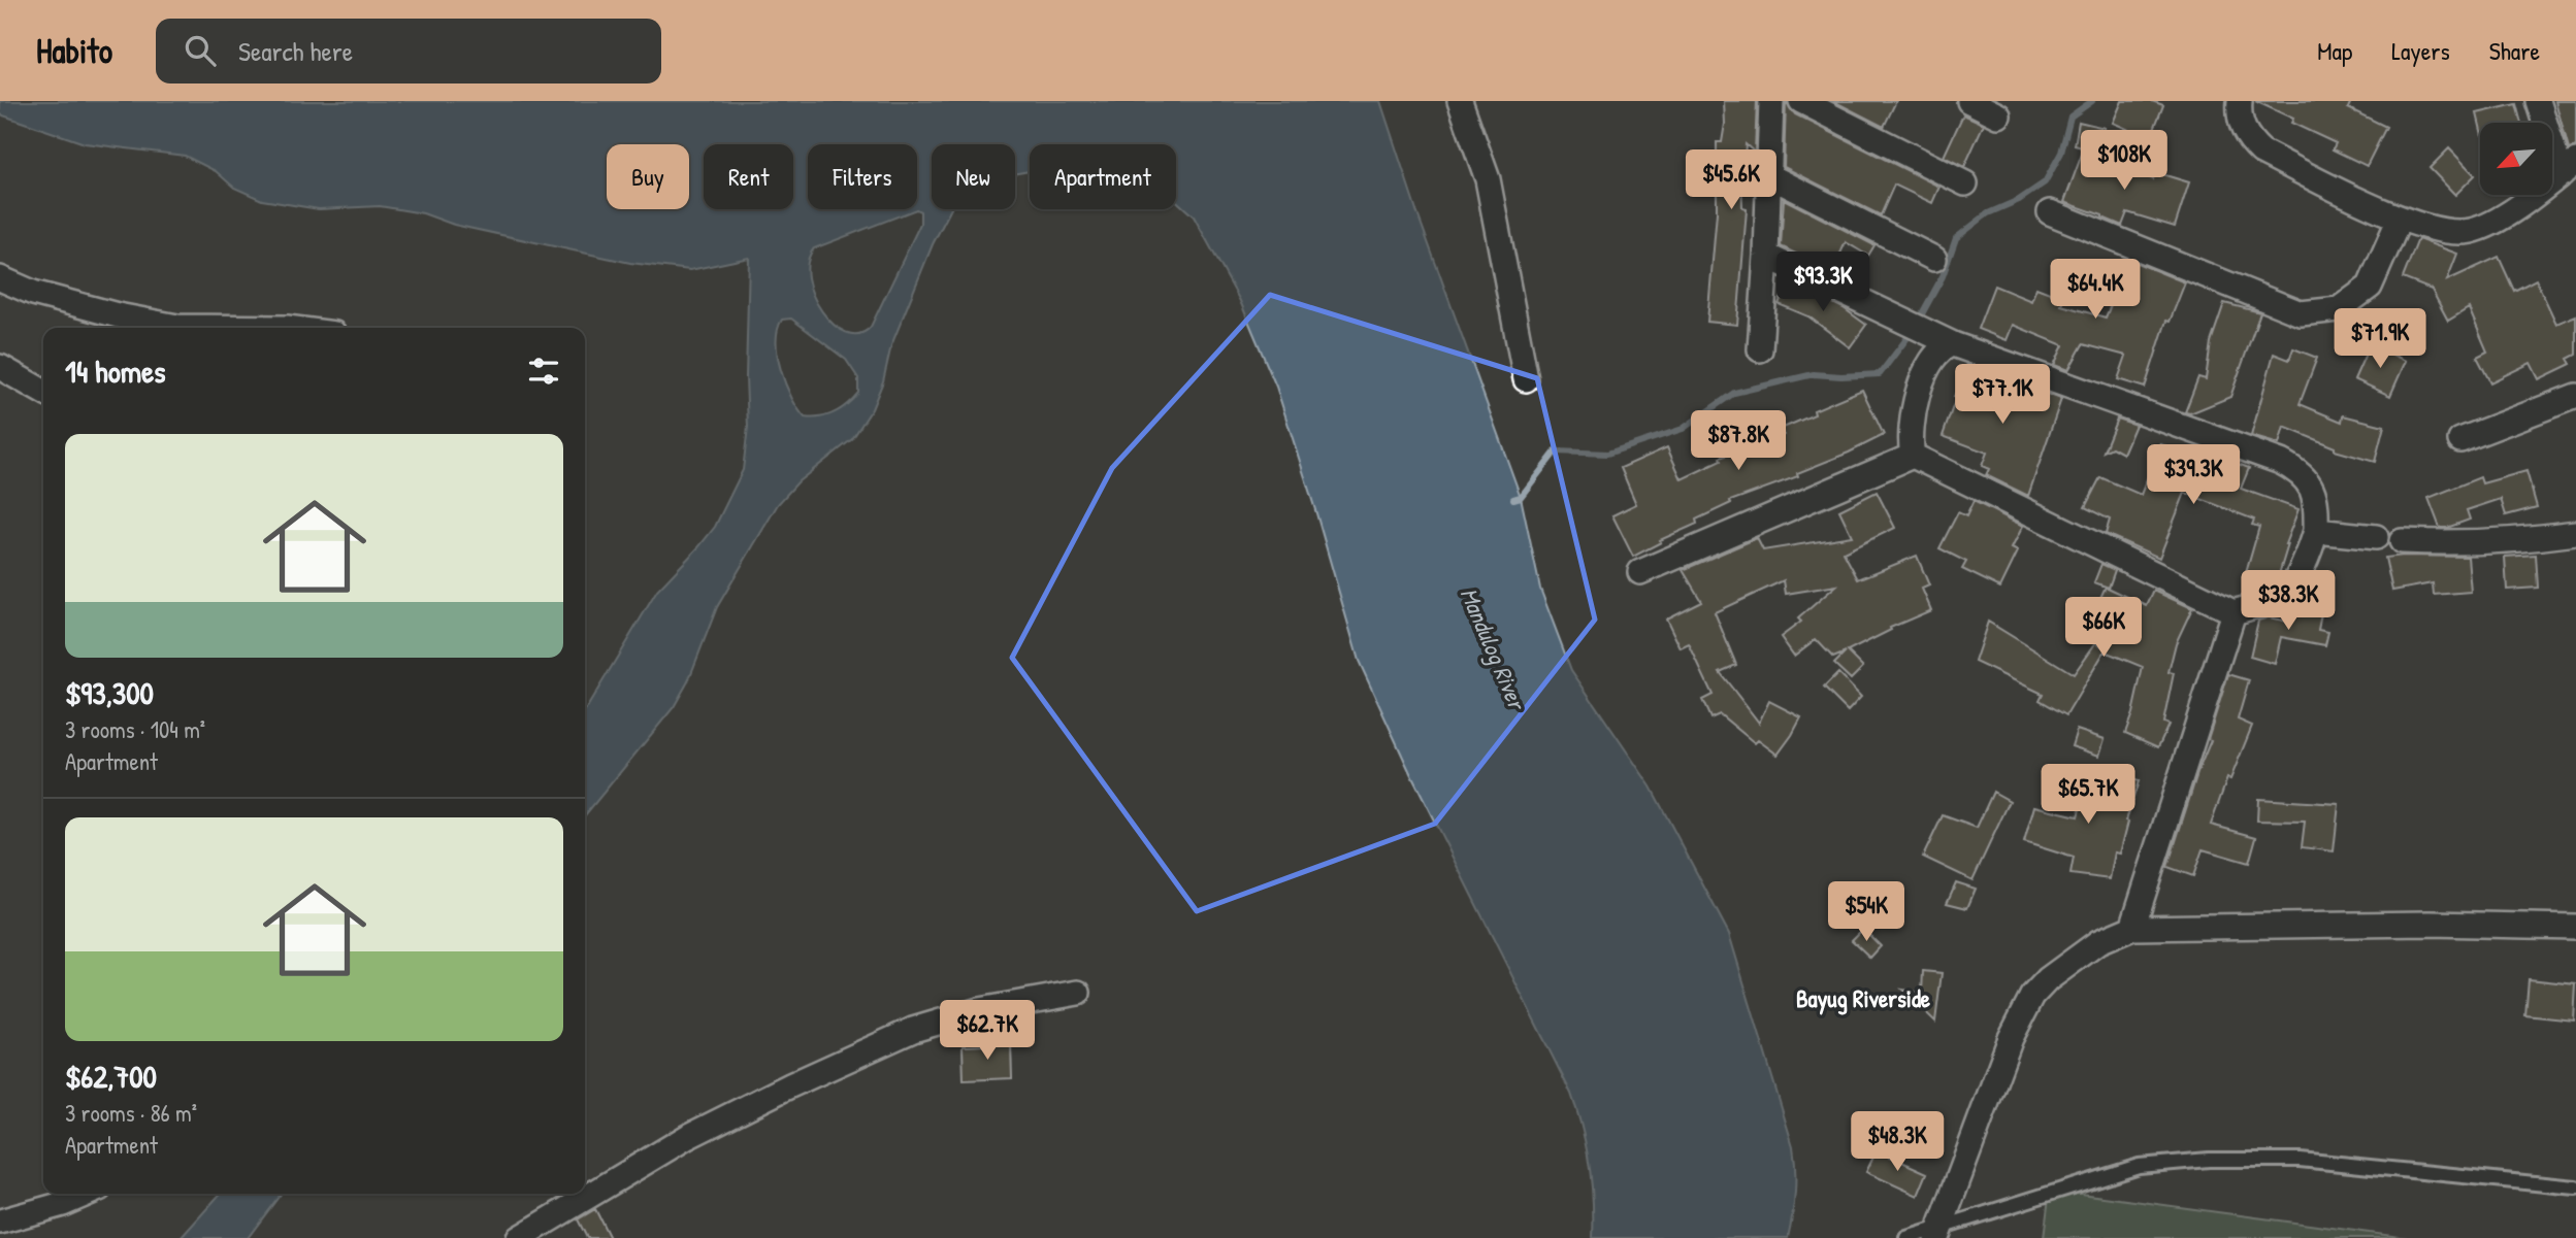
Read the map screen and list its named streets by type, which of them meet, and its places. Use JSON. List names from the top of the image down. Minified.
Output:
{"districts":["Bayug Riverside"],"water":["Mandulog River"],"north":"bottom left","page":{"header":"Habito","search":"Search here","nav":["Map","Layers","Share"],"price":["$108K","$45.6K","$93.3K","$64.4K","$71.9K","$77.1K","$87.8K","$39.3K","$38.3K","$66K","$65.7K","$54K","$62.7K","$48.3K"],"chip":["Buy","Rent","Filters","New","Apartment"],"heading":"14 homes","list":[{"name":"$93,300","note":"3 rooms · 104 m² · Apartment"},{"name":"$62,700","note":"3 rooms · 86 m² · Apartment"}]}}
